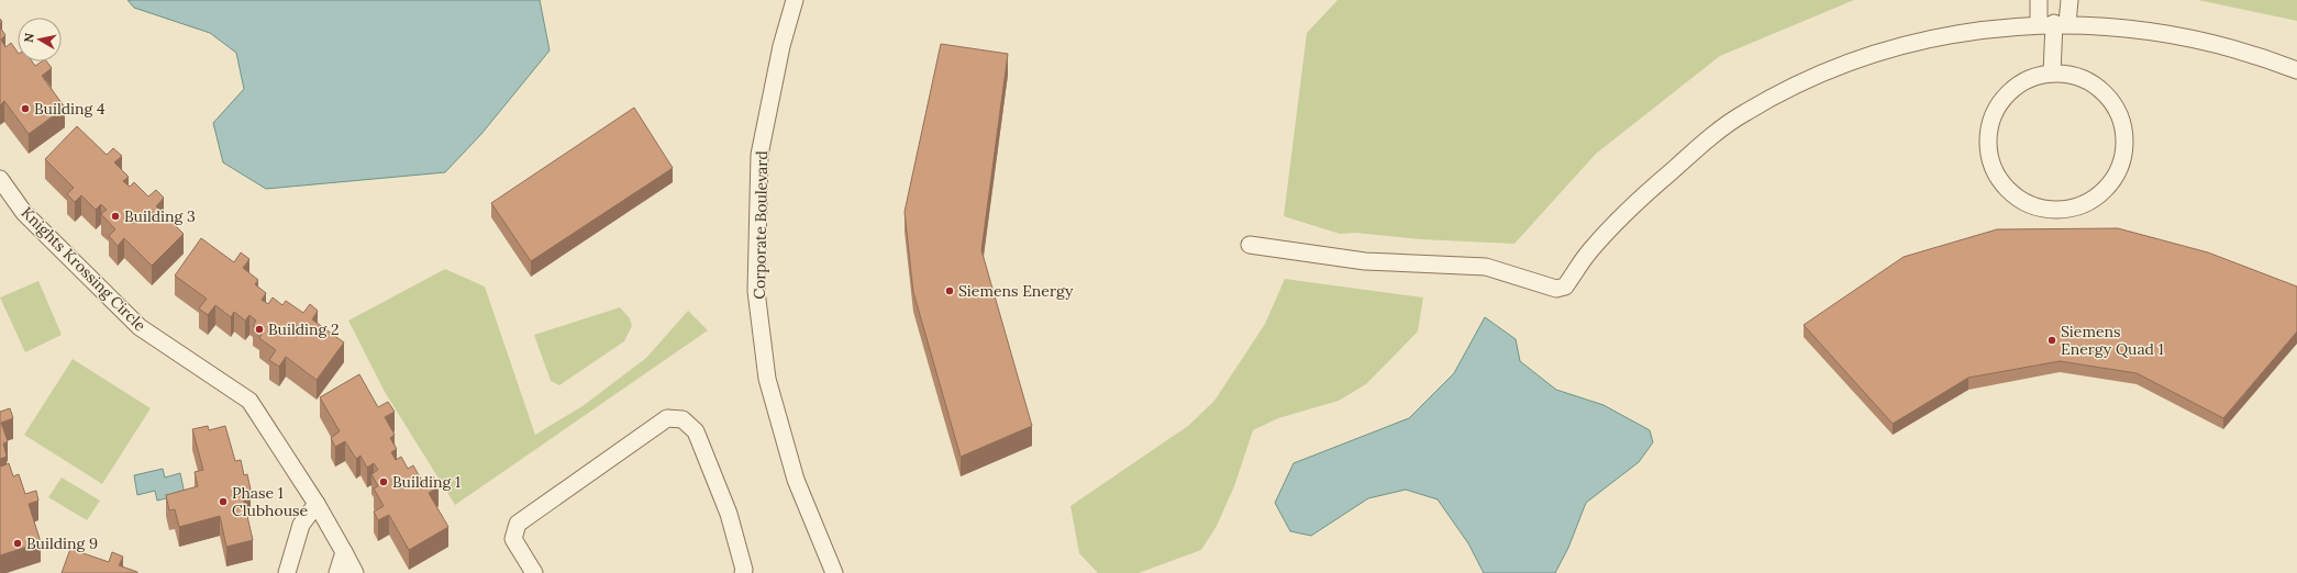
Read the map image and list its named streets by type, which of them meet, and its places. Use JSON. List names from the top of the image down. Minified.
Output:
{"streets":{"street":["Corporate Boulevard","Knights Krossing Circle"]},"places":["Building 4","Building 3","Siemens Energy","Building 2","Siemens Energy Quad 1","Building 1","Phase 1 Clubhouse","Building 9"],"north":"left"}
